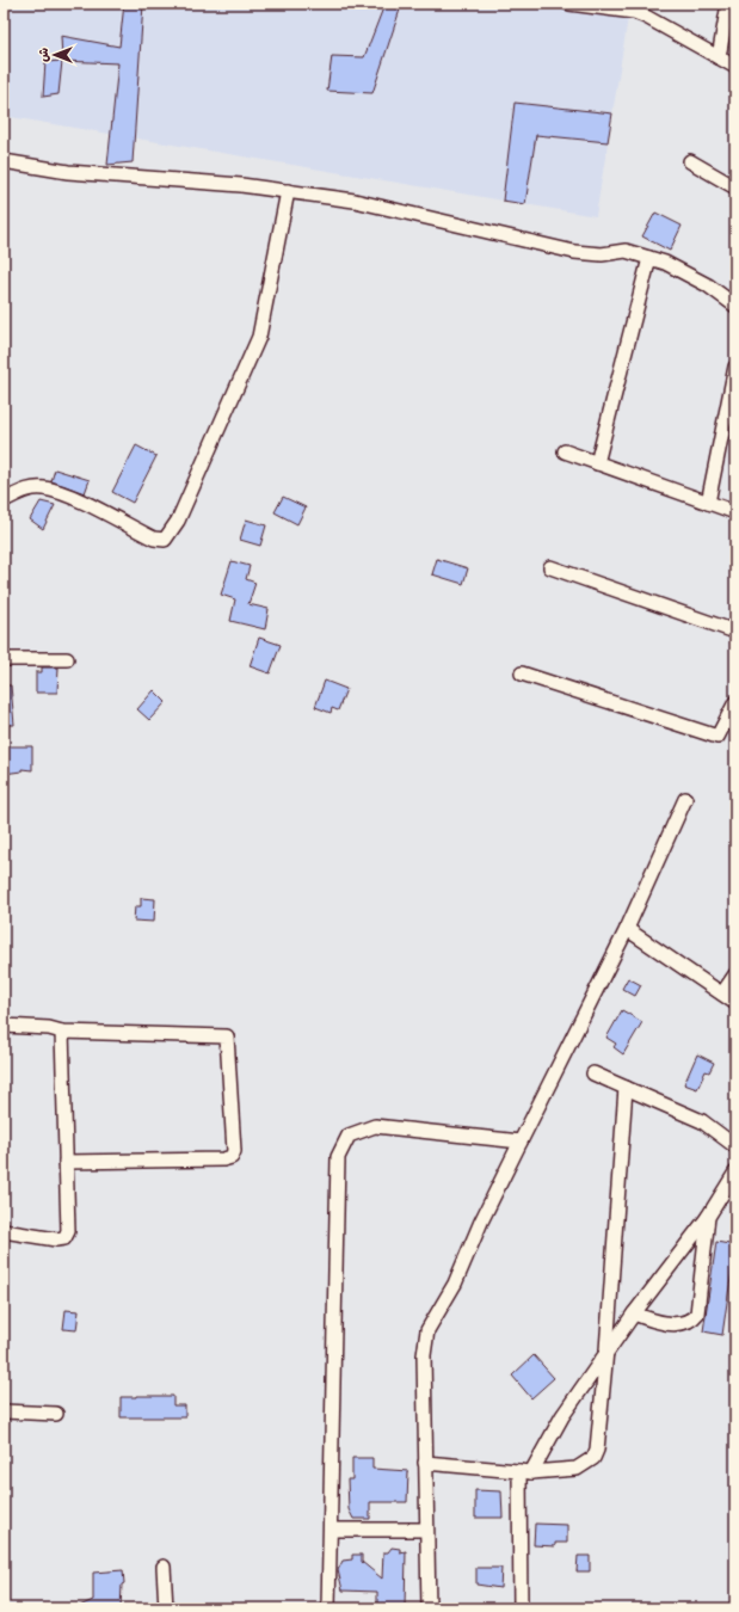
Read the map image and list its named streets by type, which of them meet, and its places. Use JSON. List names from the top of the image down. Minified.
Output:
{"north":"left"}
